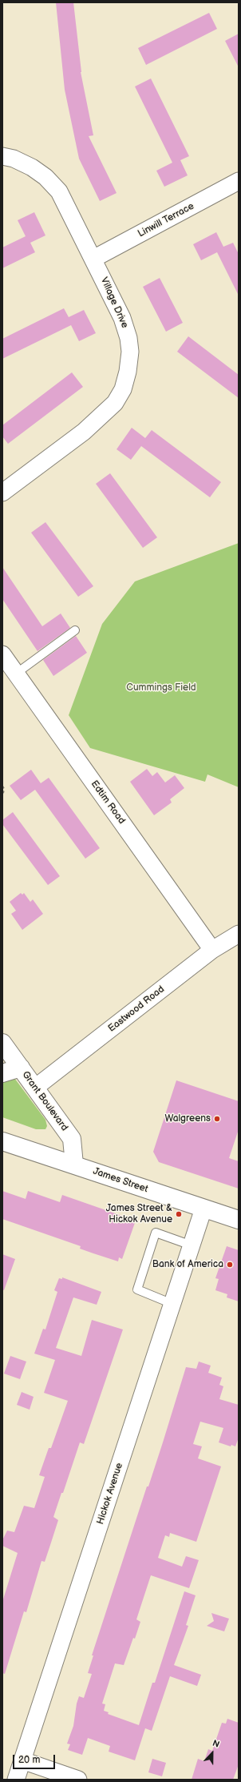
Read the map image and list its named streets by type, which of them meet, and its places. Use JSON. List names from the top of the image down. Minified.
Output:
{"streets":{"main road":["Grant Boulevard","James Street"],"street":["Linwill Terrace","Village Drive","Edtim Road","Eastwood Road","Hickok Avenue"]},"crossings":[["Linwill Terrace","Village Drive"],["Edtim Road","Eastwood Road"],["Eastwood Road","Grant Boulevard"],["Grant Boulevard","James Street"],["James Street","Hickok Avenue"]],"parks":["Cummings Field"],"places":["Walgreens","James Street & Hickok Avenue","Bank of America"],"scale_bar":"20 m","north":"top"}
